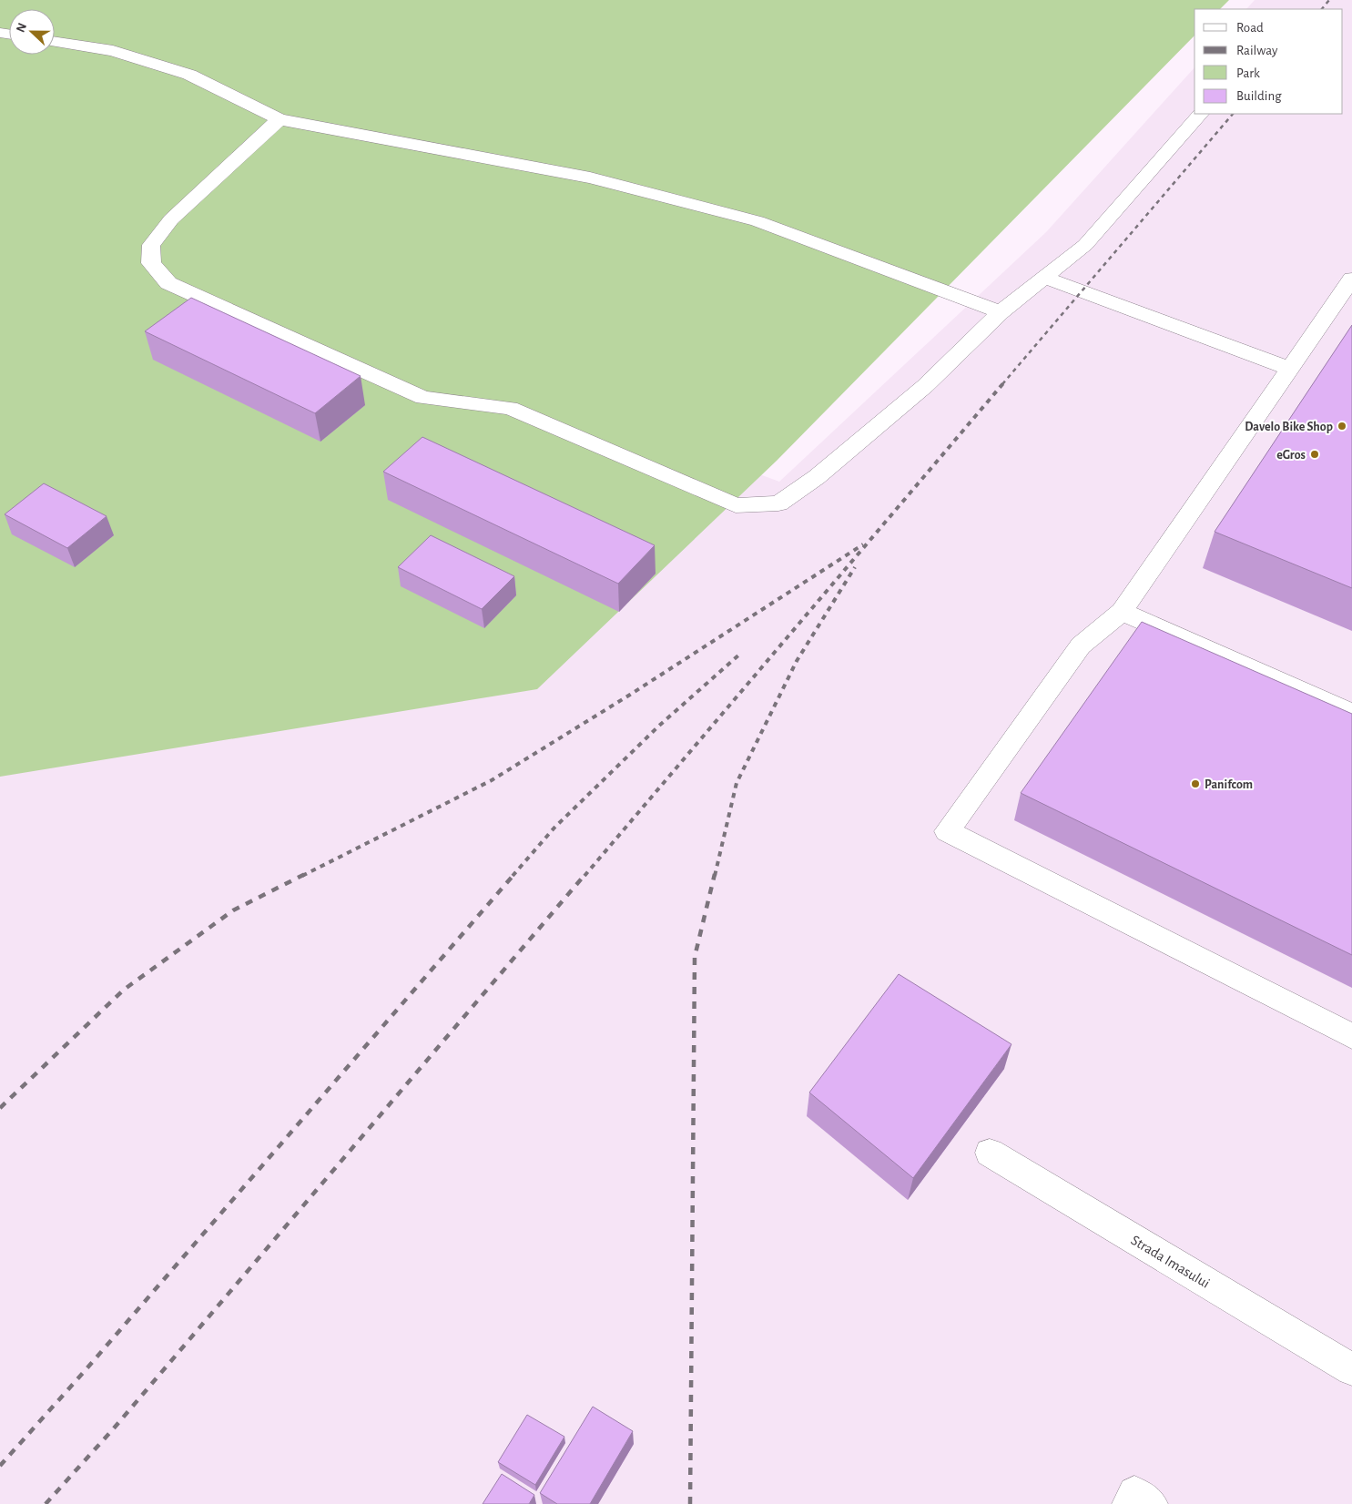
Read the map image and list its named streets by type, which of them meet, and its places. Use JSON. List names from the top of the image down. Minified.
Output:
{"streets":{"lane":["Strada Imasului"]},"places":["Davelo Bike Shop","eGros","Panifcom"],"legend":["Road","Railway","Park","Building"],"north":"left"}
